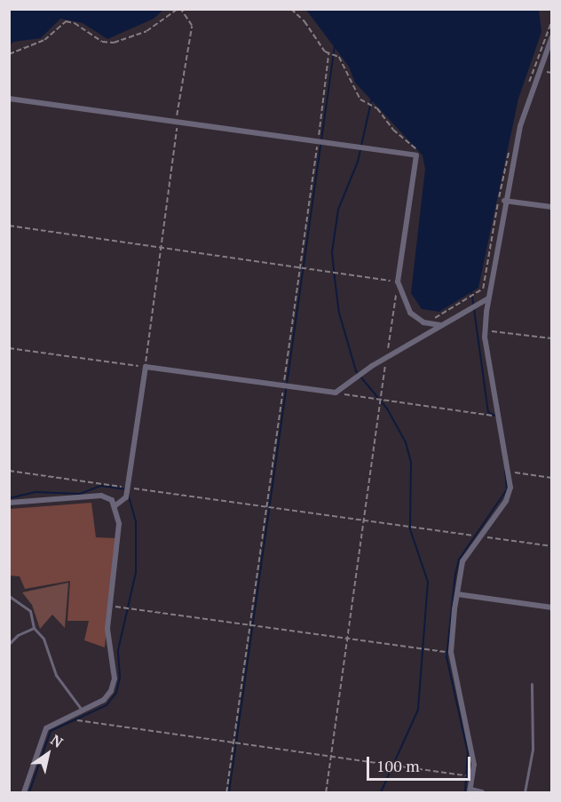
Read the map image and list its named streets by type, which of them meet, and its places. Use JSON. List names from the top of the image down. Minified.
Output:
{"scale_bar":"100 m","north":"top right"}
